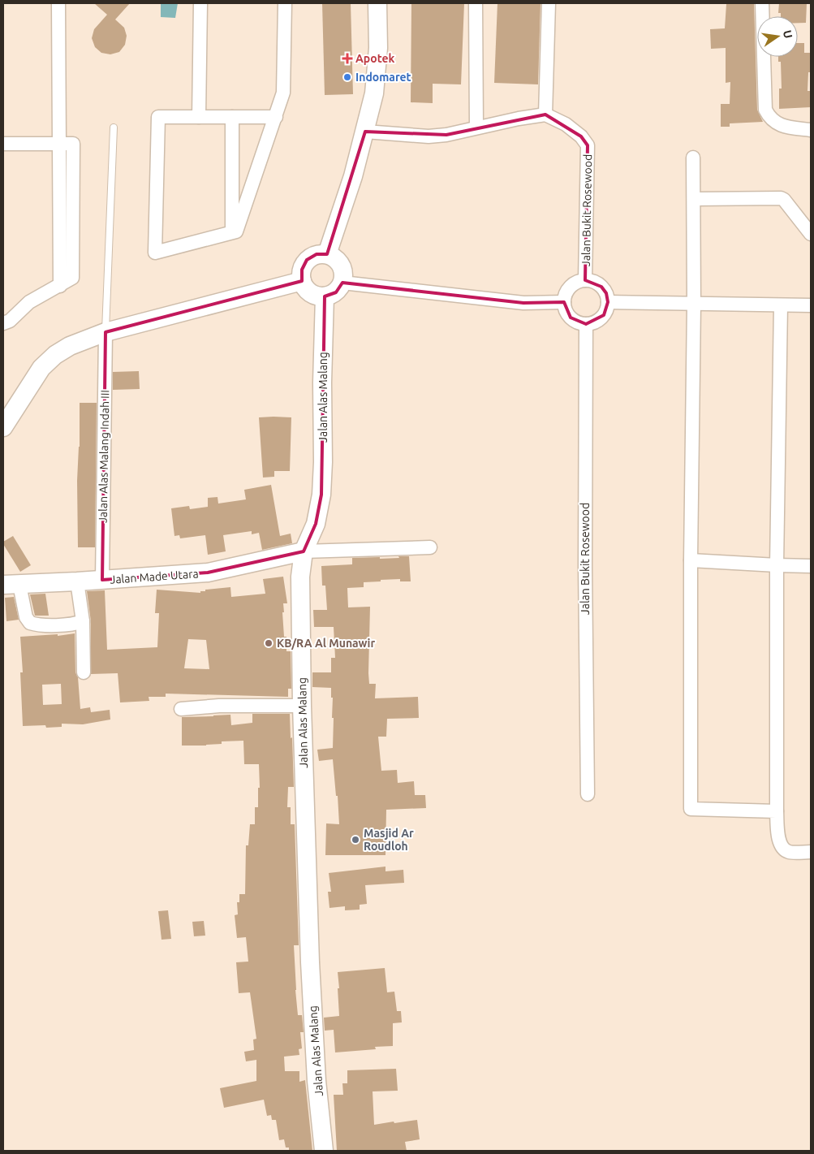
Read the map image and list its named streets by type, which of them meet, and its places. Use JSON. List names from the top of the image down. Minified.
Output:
{"streets":{"main road":["Jalan Alas Malang","Jalan Made Utara"],"street":["Jalan Bukit Rosewood","Jalan Alas Malang Indah III"]},"crossings":[["Jalan Alas Malang","Jalan Made Utara"],["Jalan Alas Malang Indah III","Jalan Made Utara"]],"places":{"health":["Apotek"],"other":["Indomaret","KB/RA Al Munawir","Masjid Ar Roudloh"]},"north":"right"}
